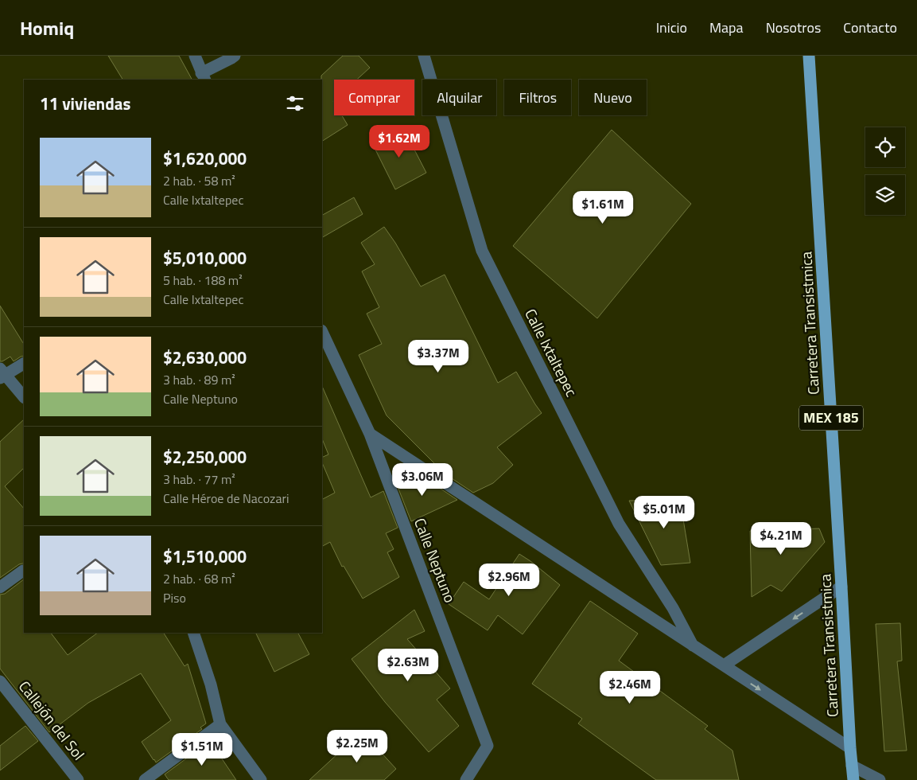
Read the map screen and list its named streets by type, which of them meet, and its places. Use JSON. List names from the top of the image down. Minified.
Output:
{"streets":{"main road":["Carretera Transistmica","MEX 185"],"street":["Calle Ixtaltepec","Calle Neptuno","Callejón del Sol"]},"page":{"header":"Homiq","nav":["Inicio","Mapa","Nosotros","Contacto"],"chip":["Comprar","Alquilar","Filtros","Nuevo"],"heading":"11 viviendas","price":["$1.62M","$1.61M","$3.37M","$3.06M","$5.01M","$4.21M","$2.96M","$2.63M","$2.46M","$2.25M","$1.51M"],"list":[{"name":"$1,620,000","note":"2 hab. · 58 m² · Calle Ixtaltepec"},{"name":"$5,010,000","note":"5 hab. · 188 m² · Calle Ixtaltepec"},{"name":"$2,630,000","note":"3 hab. · 89 m² · Calle Neptuno"},{"name":"$2,250,000","note":"3 hab. · 77 m² · Calle Héroe de Nacozari"},{"name":"$1,510,000","note":"2 hab. · 68 m² · Piso"}]}}
